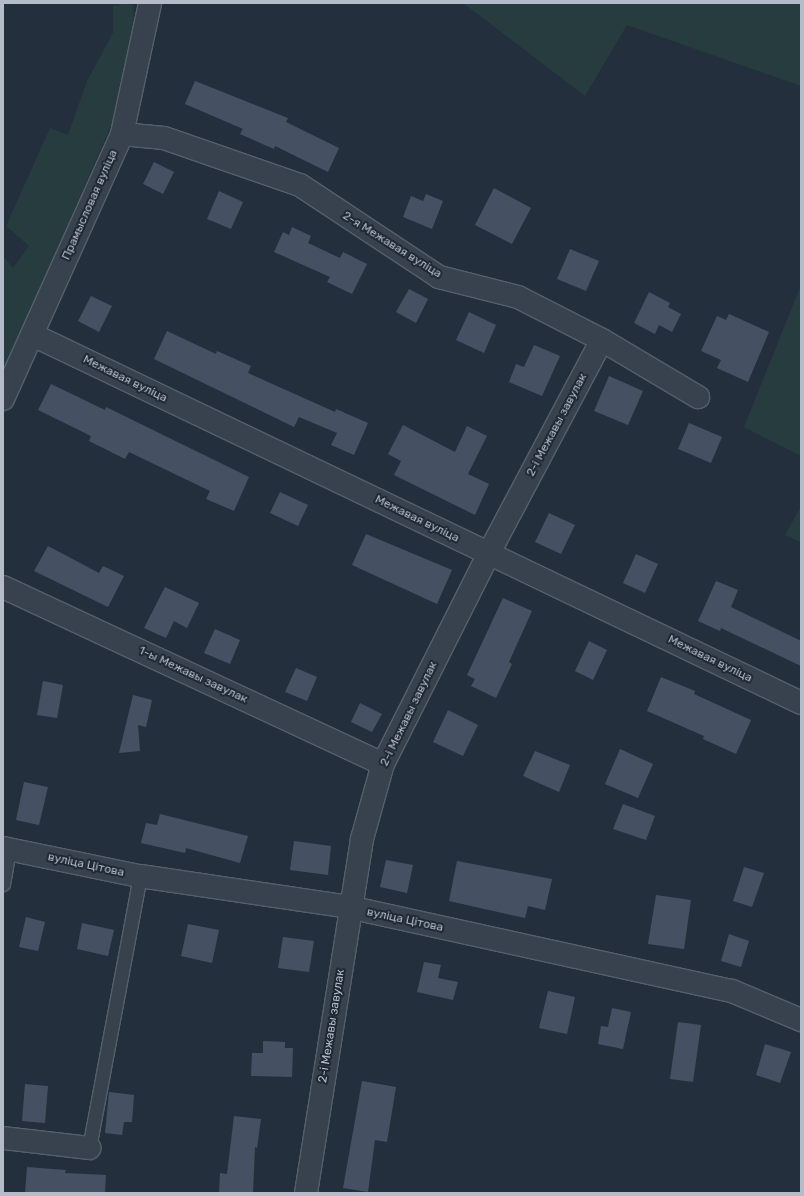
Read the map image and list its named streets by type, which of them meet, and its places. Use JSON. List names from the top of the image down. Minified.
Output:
{"streets":{"street":["Прамысловая вуліца","2-я Межавая вуліца","Межавая вуліца","2-і Межавы завулак","1-ы Межавы завулак","вуліца Цітова"]},"crossings":[["Прамысловая вуліца","2-я Межавая вуліца"],["Прамысловая вуліца","Межавая вуліца"],["2-я Межавая вуліца","2-і Межавы завулак"],["Межавая вуліца","2-і Межавы завулак"],["2-і Межавы завулак","1-ы Межавы завулак"],["2-і Межавы завулак","вуліца Цітова"]]}
